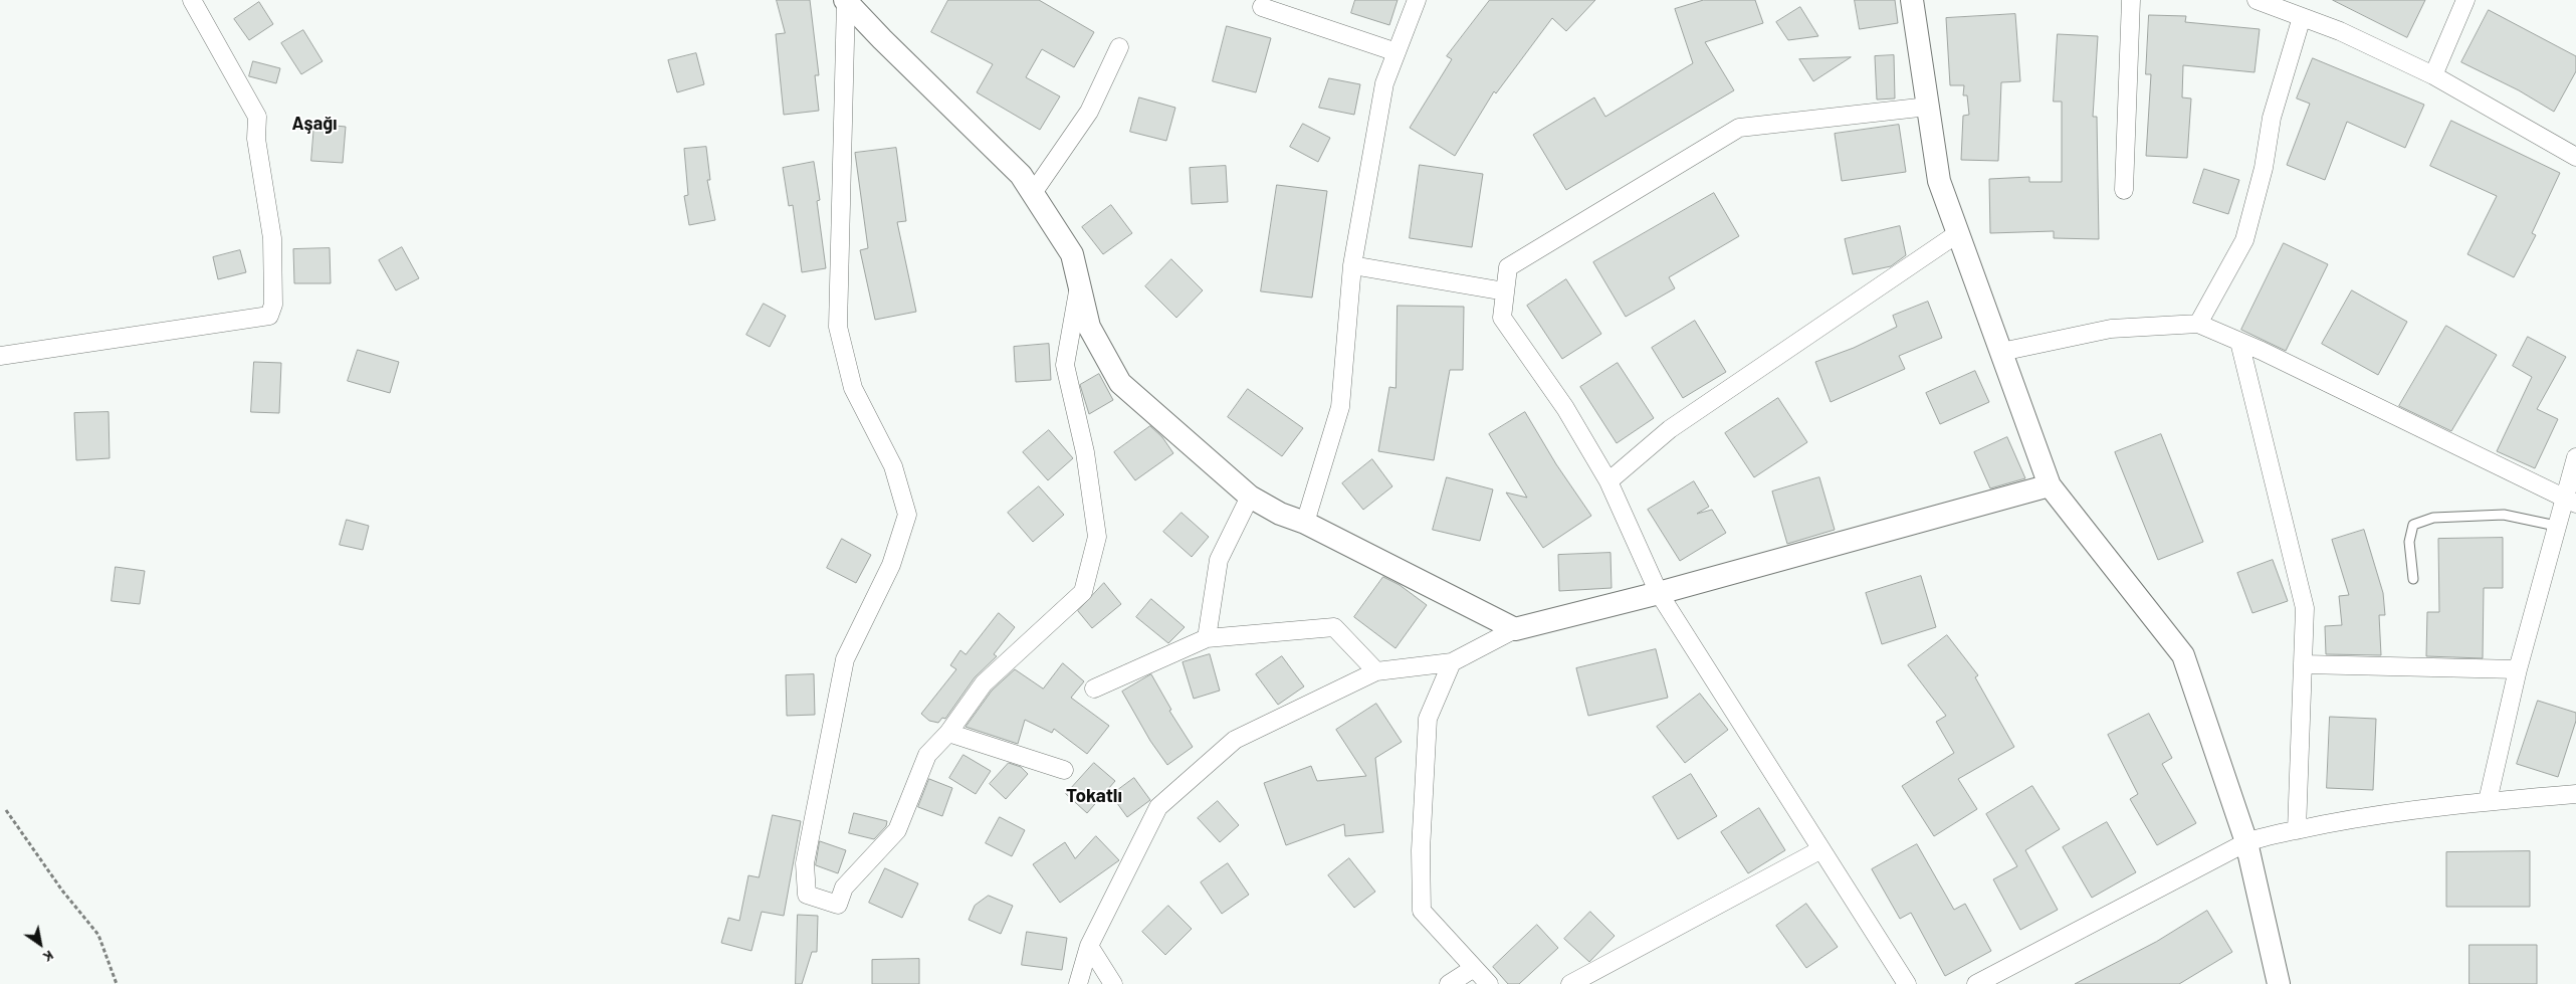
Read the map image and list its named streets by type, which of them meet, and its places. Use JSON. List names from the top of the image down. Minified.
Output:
{"districts":["Aşağı","Tokatlı"],"north":"bottom right"}
